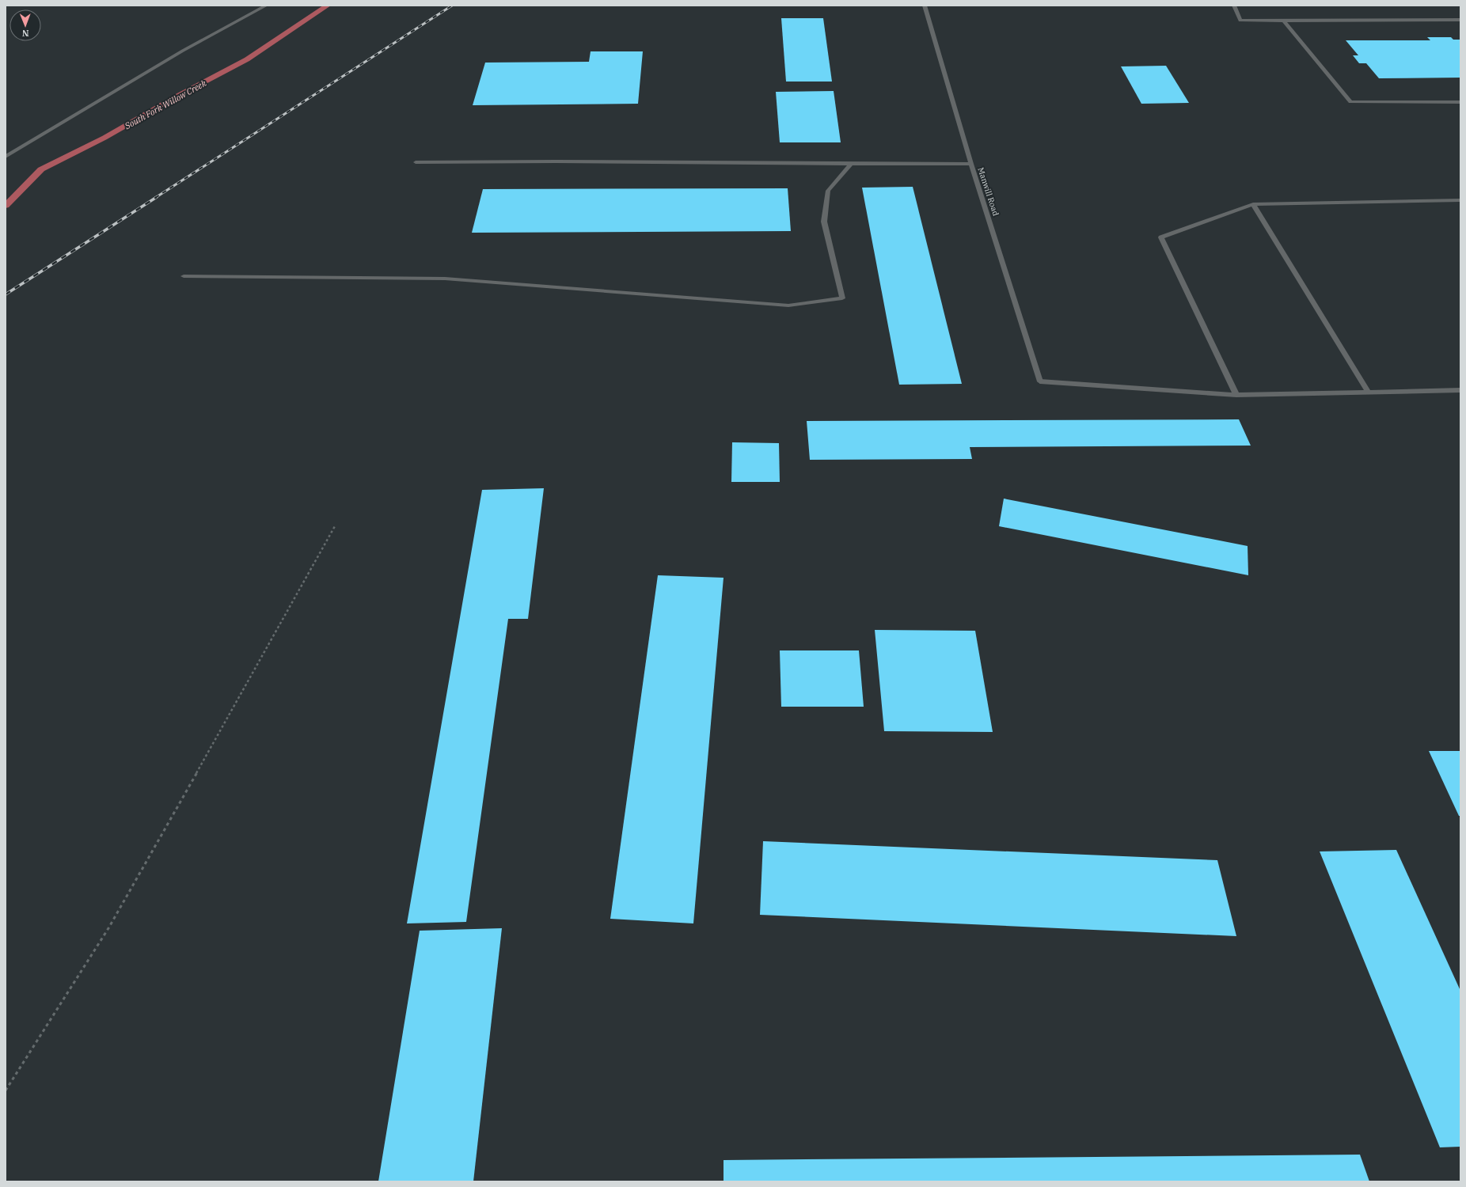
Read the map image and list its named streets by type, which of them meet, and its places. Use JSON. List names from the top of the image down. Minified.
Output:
{"streets":{"street":["Manwill Road"]},"water":["South Fork Willow Creek"],"north":"bottom"}
